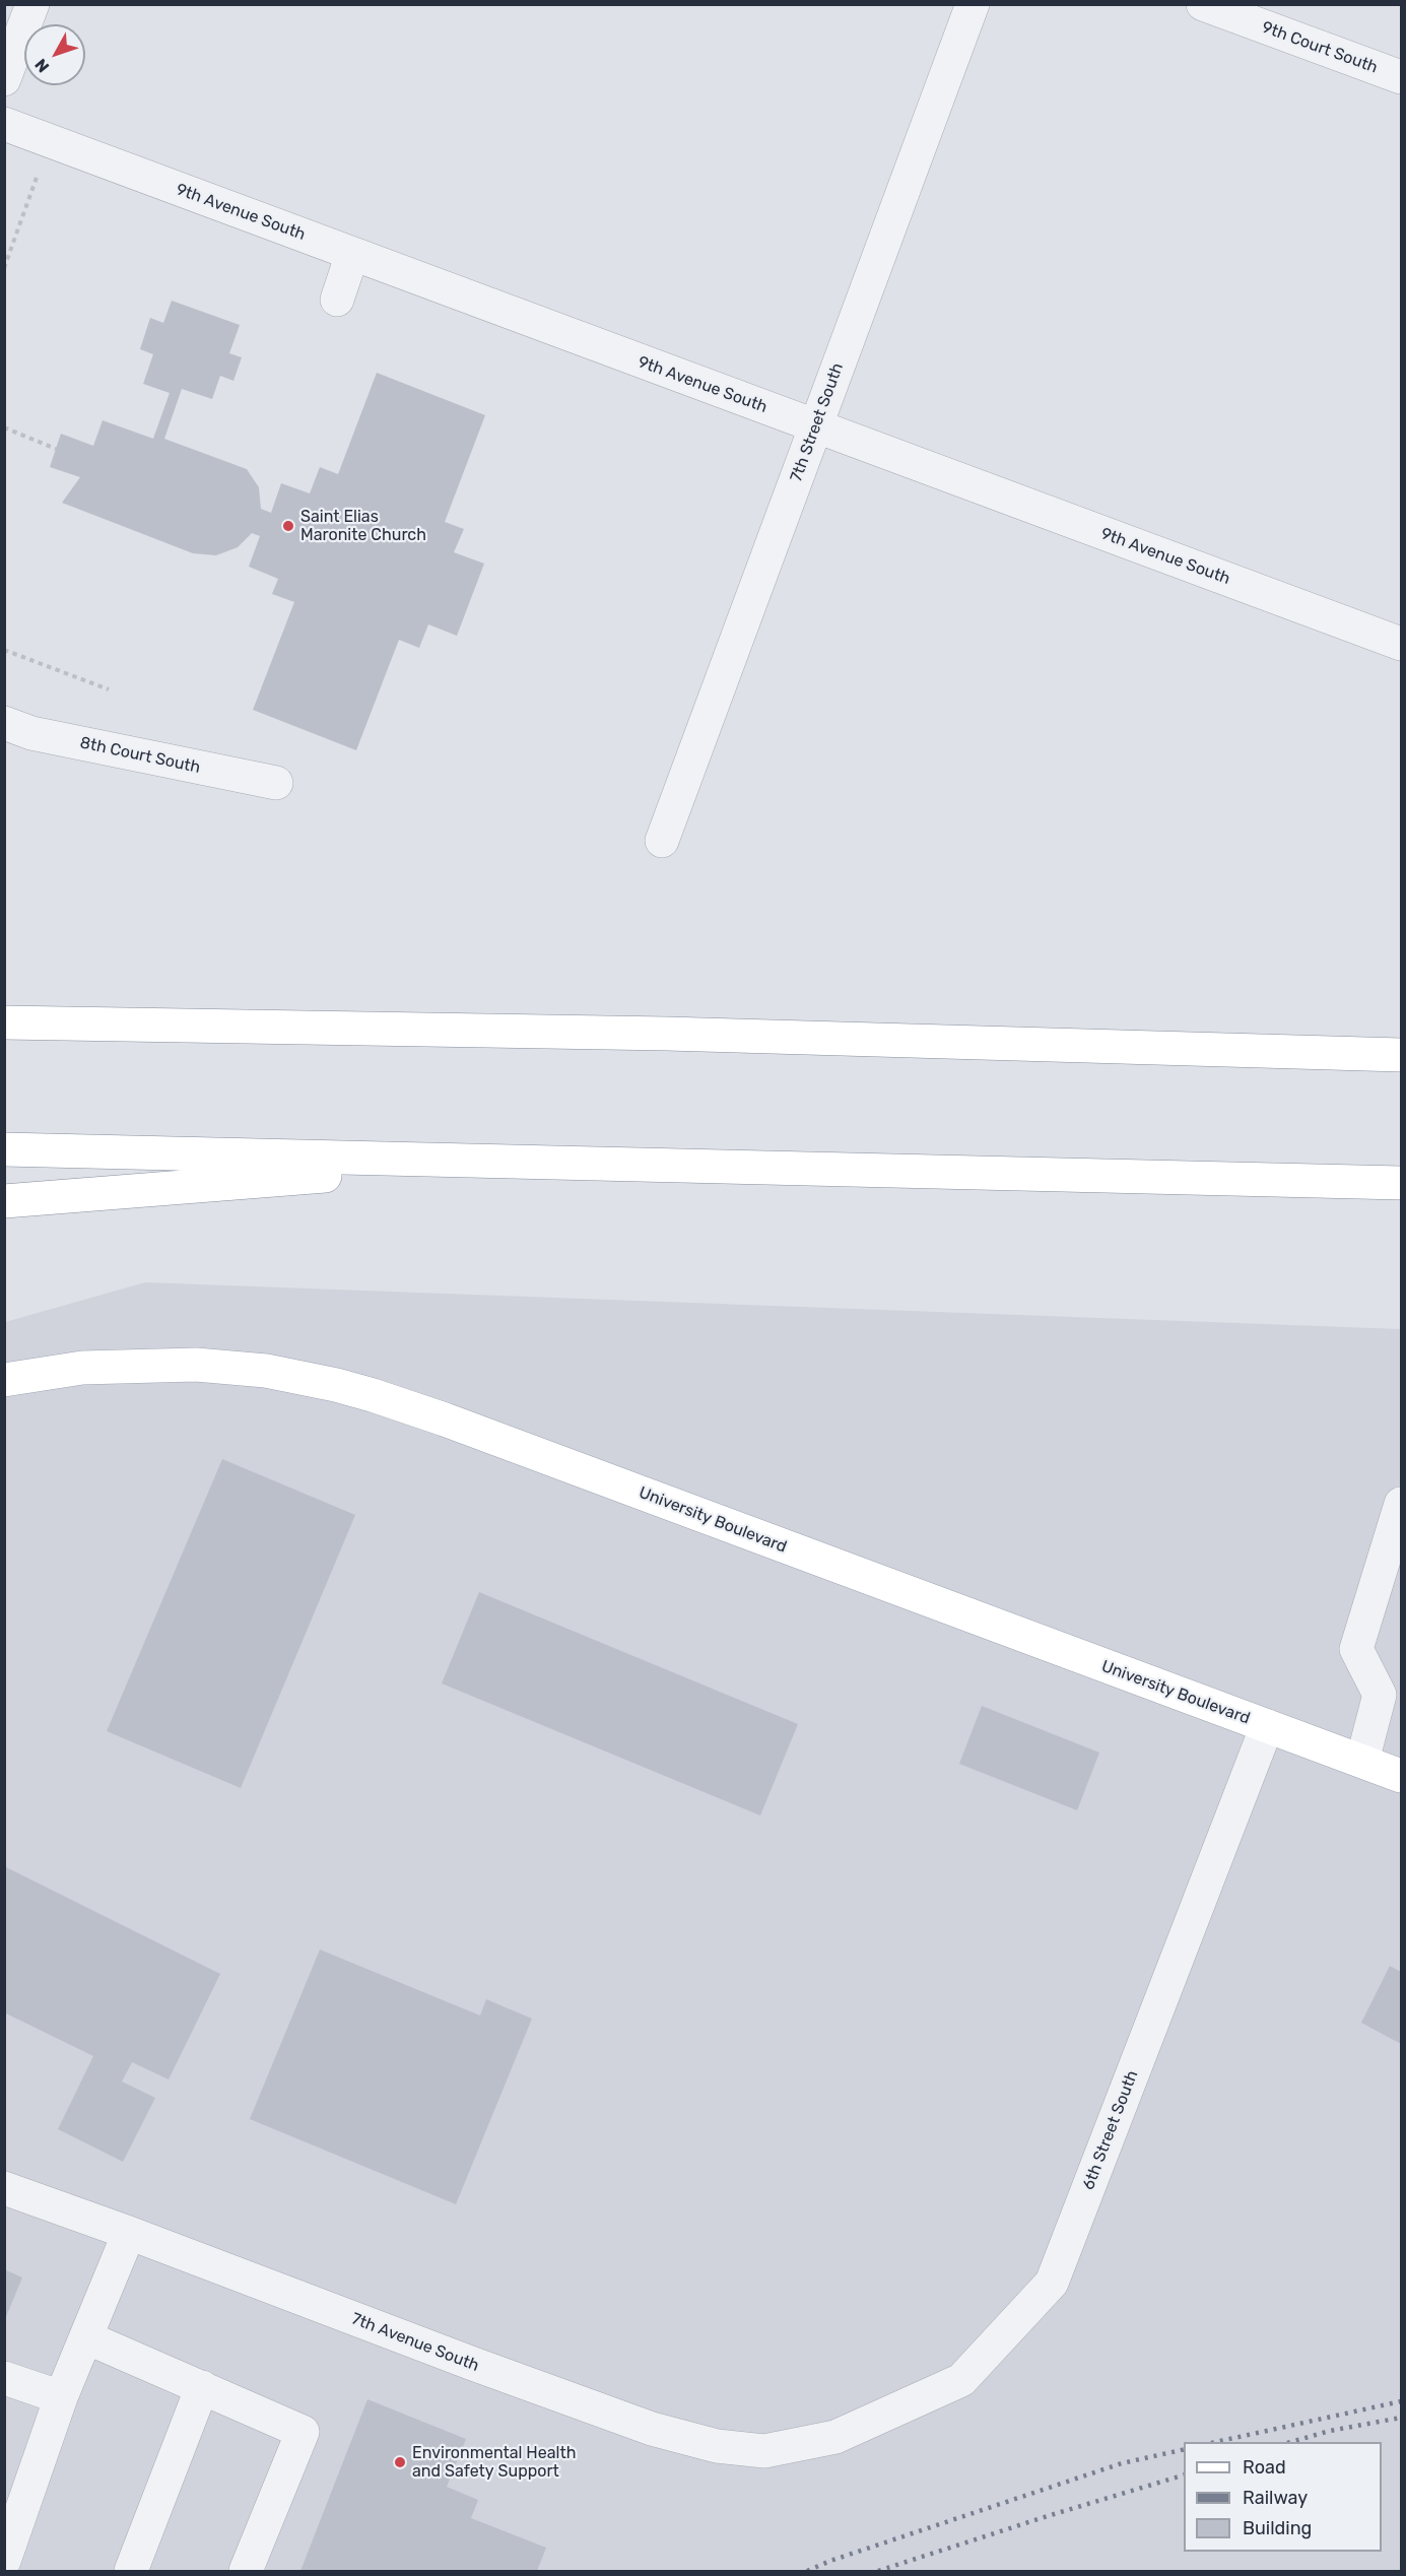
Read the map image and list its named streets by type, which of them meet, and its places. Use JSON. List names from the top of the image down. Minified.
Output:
{"streets":{"main road":["University Boulevard"],"street":["9th Court South","9th Avenue South","7th Street South","8th Court South","6th Street South","7th Avenue South"]},"crossings":[["9th Avenue South","7th Street South"],["University Boulevard","6th Street South"],["6th Street South","7th Avenue South"]],"places":["Saint Elias Maronite Church","Environmental Health and Safety Support"],"legend":["Road","Railway","Building"],"north":"bottom left"}
